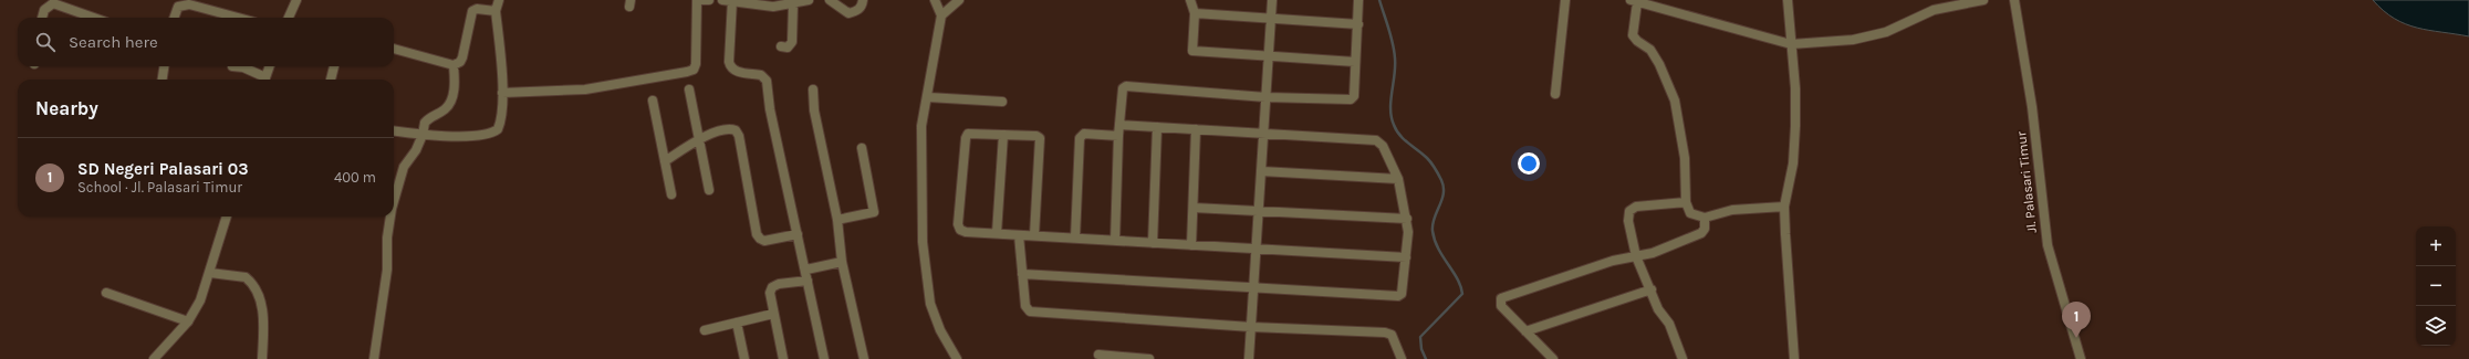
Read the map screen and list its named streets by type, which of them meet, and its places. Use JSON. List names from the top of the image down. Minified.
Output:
{"streets":{"street":["Jl. Palasari Timur"]},"page":{"search":"Search here","heading":"Nearby","list":[{"mark":"1","name":"SD Negeri Palasari 03","note":"School · Jl. Palasari Timur","value":"400 m"}],"map_buttons":["+","−"],"pins":"1"}}
